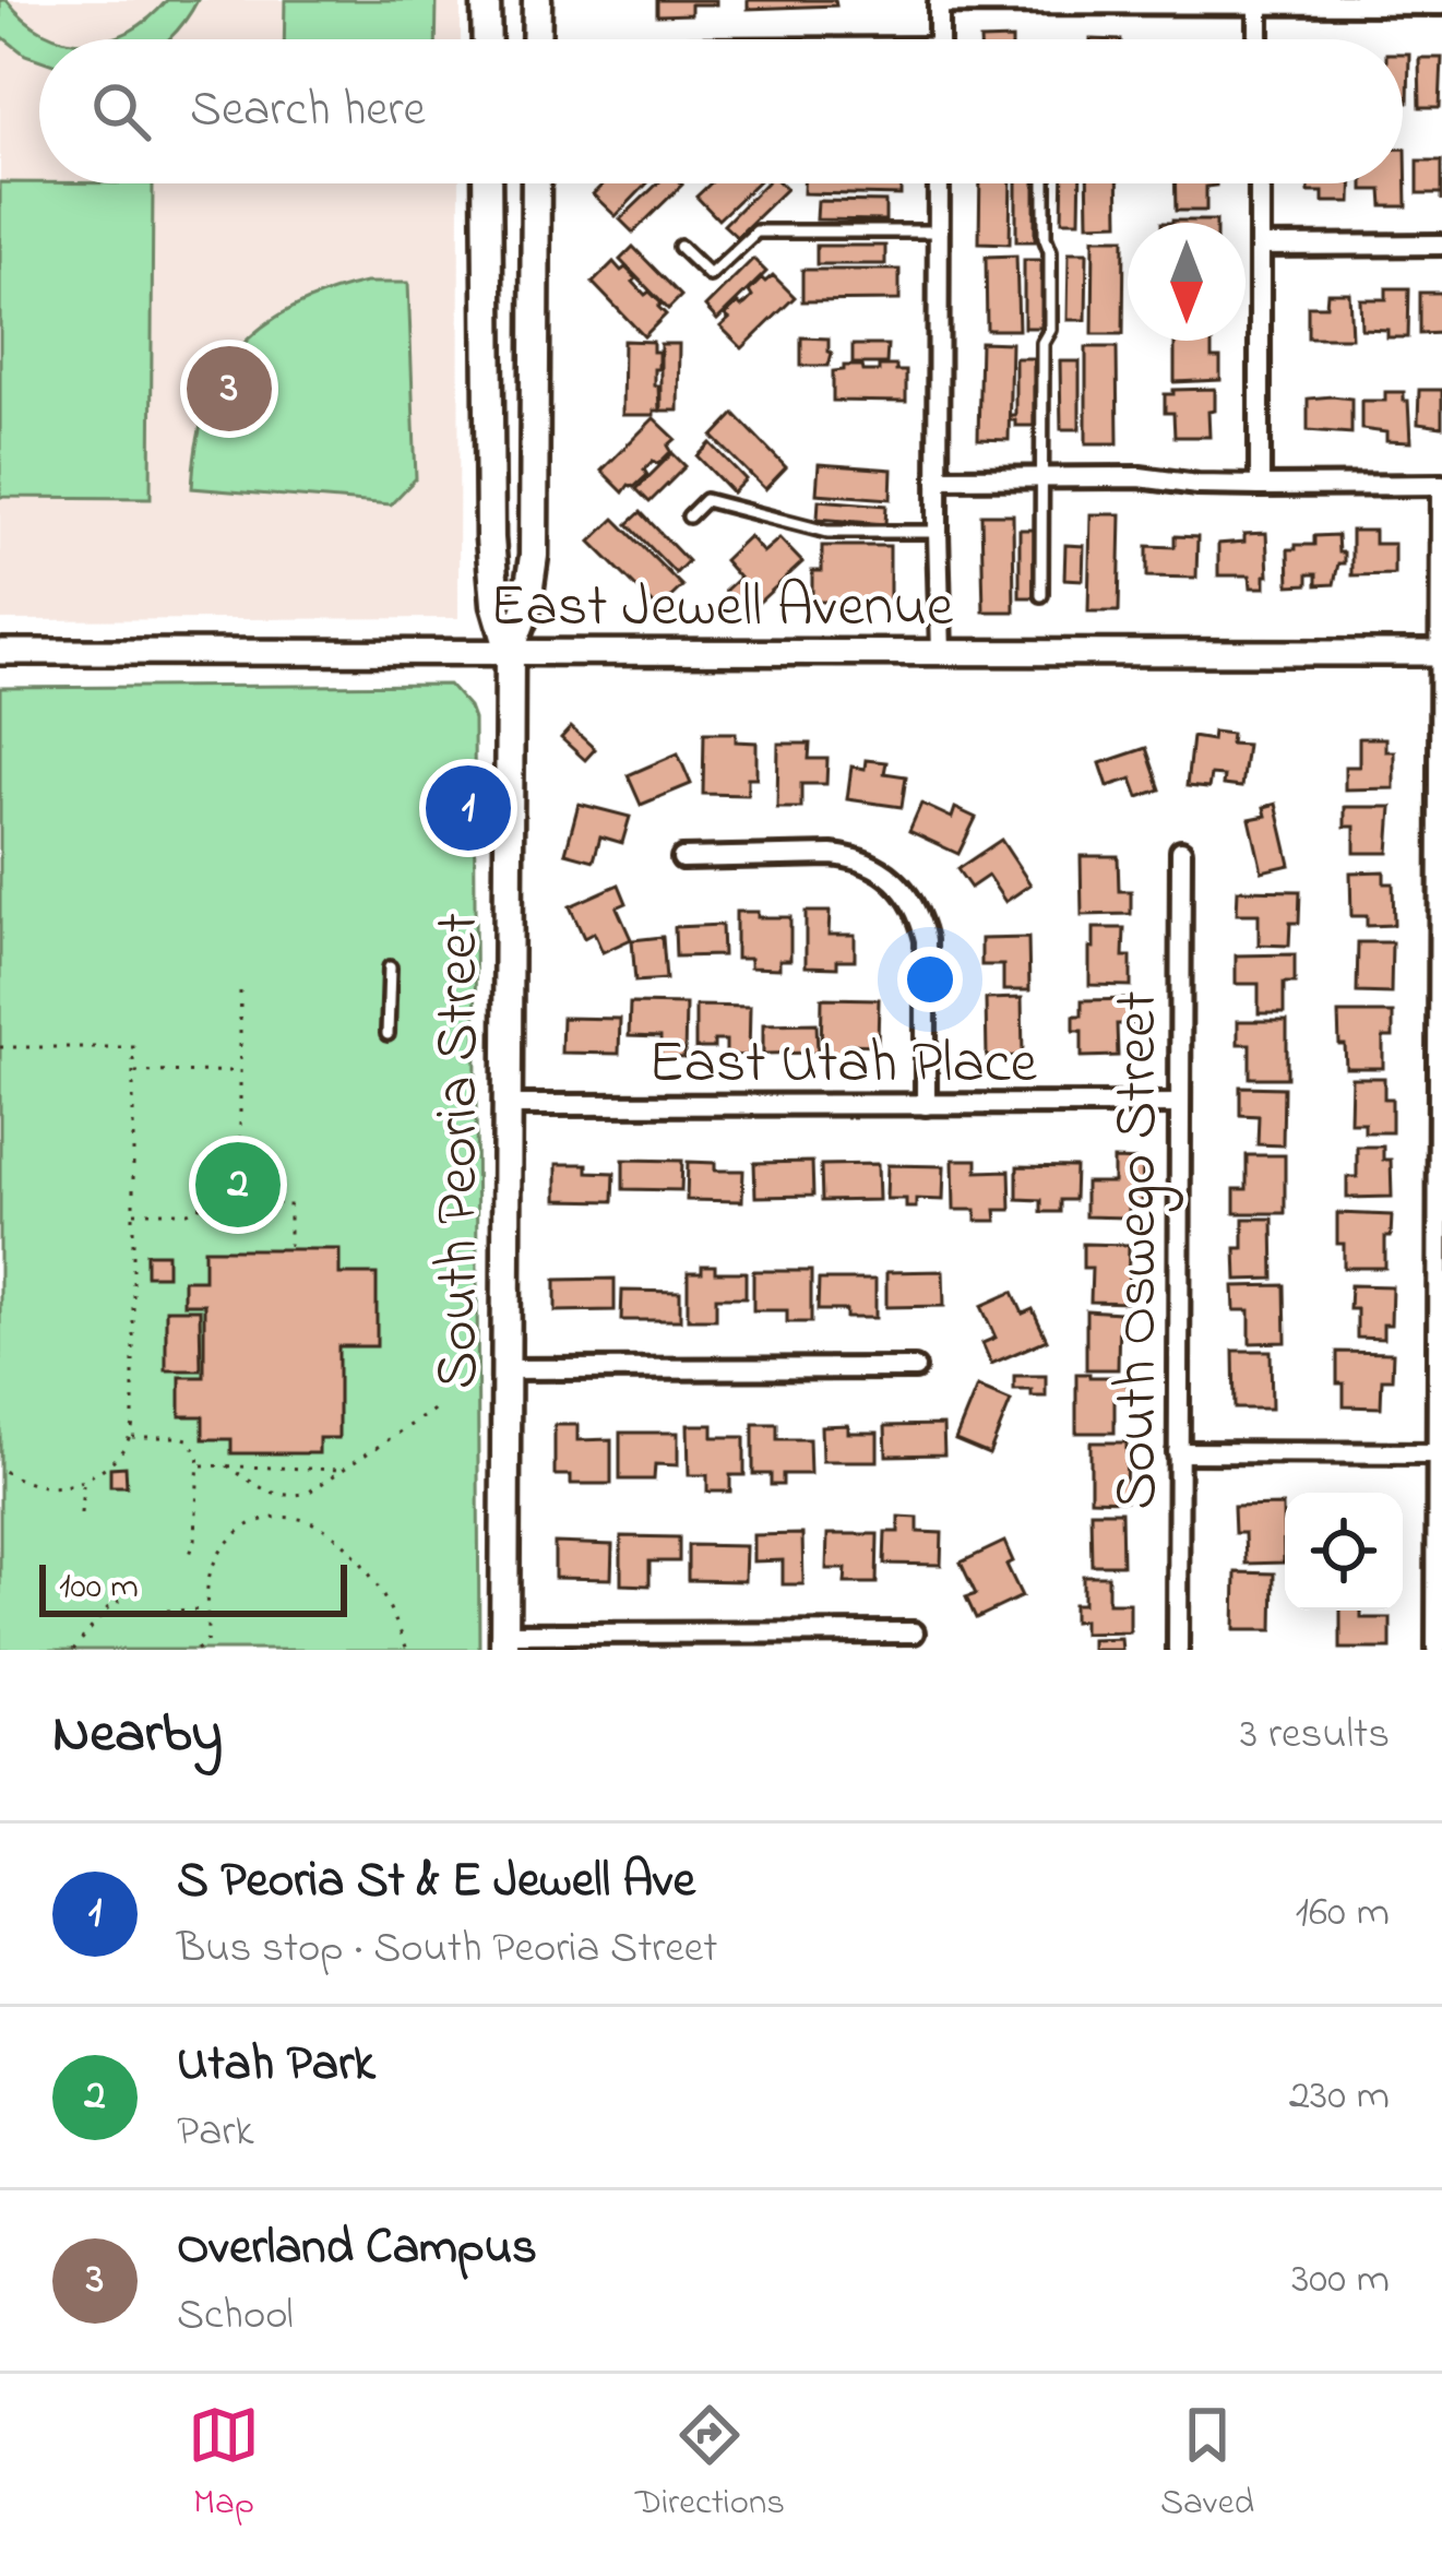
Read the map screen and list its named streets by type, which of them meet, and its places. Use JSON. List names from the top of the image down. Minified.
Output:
{"streets":{"main road":["South Peoria Street"],"street":["East Jewell Avenue","East Utah Place","South Oswego Street"]},"crossings":[["East Jewell Avenue","South Peoria Street"],["East Utah Place","South Peoria Street"],["East Utah Place","South Oswego Street"]],"scale_bar":"100 m","north":"bottom","page":{"search":"Search here","pins":["3","1","2"],"scale":"100 m","heading":["Nearby","3 results"],"list":[{"mark":"1","name":"S Peoria St & E Jewell Ave","note":"Bus stop · South Peoria Street","value":"160 m"},{"mark":"2","name":"Utah Park","note":"Park","value":"230 m"},{"mark":"3","name":"Overland Campus","note":"School","value":"300 m"}],"nav":["Map","Directions","Saved"]}}
